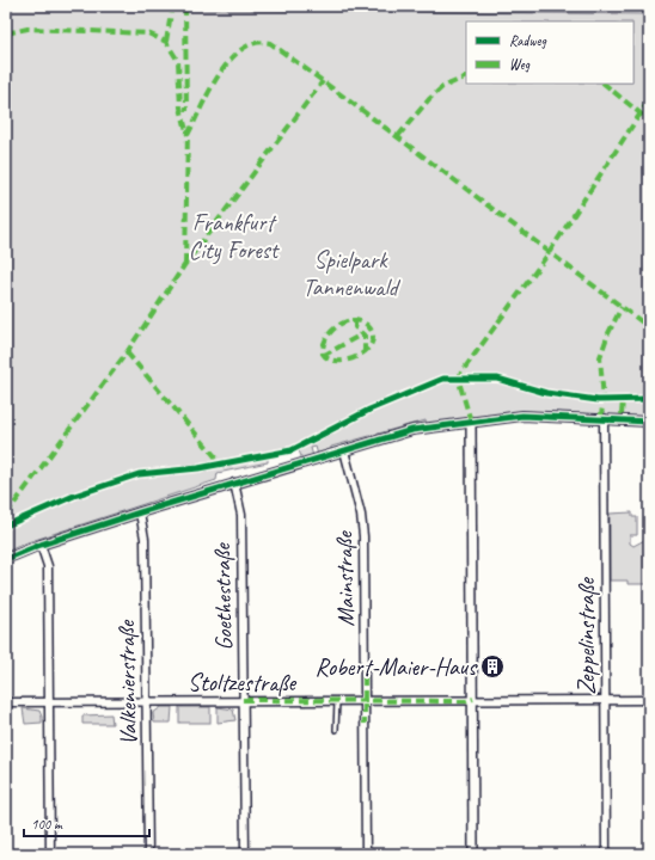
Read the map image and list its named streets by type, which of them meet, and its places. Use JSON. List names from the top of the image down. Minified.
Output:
{"streets":{"street":["Mainstraße","Goethestraße","Zeppelinstraße","Stoltzestraße","Valkenierstraße"]},"crossings":[["Mainstraße","Stoltzestraße"],["Goethestraße","Stoltzestraße"],["Zeppelinstraße","Stoltzestraße"],["Stoltzestraße","Valkenierstraße"]],"parks":["Frankfurt City Forest","Spielpark Tannenwald"],"places":{"building":["Robert-Maier-Haus"]},"legend":["Radweg","Weg"],"scale_bar":"100 m"}
